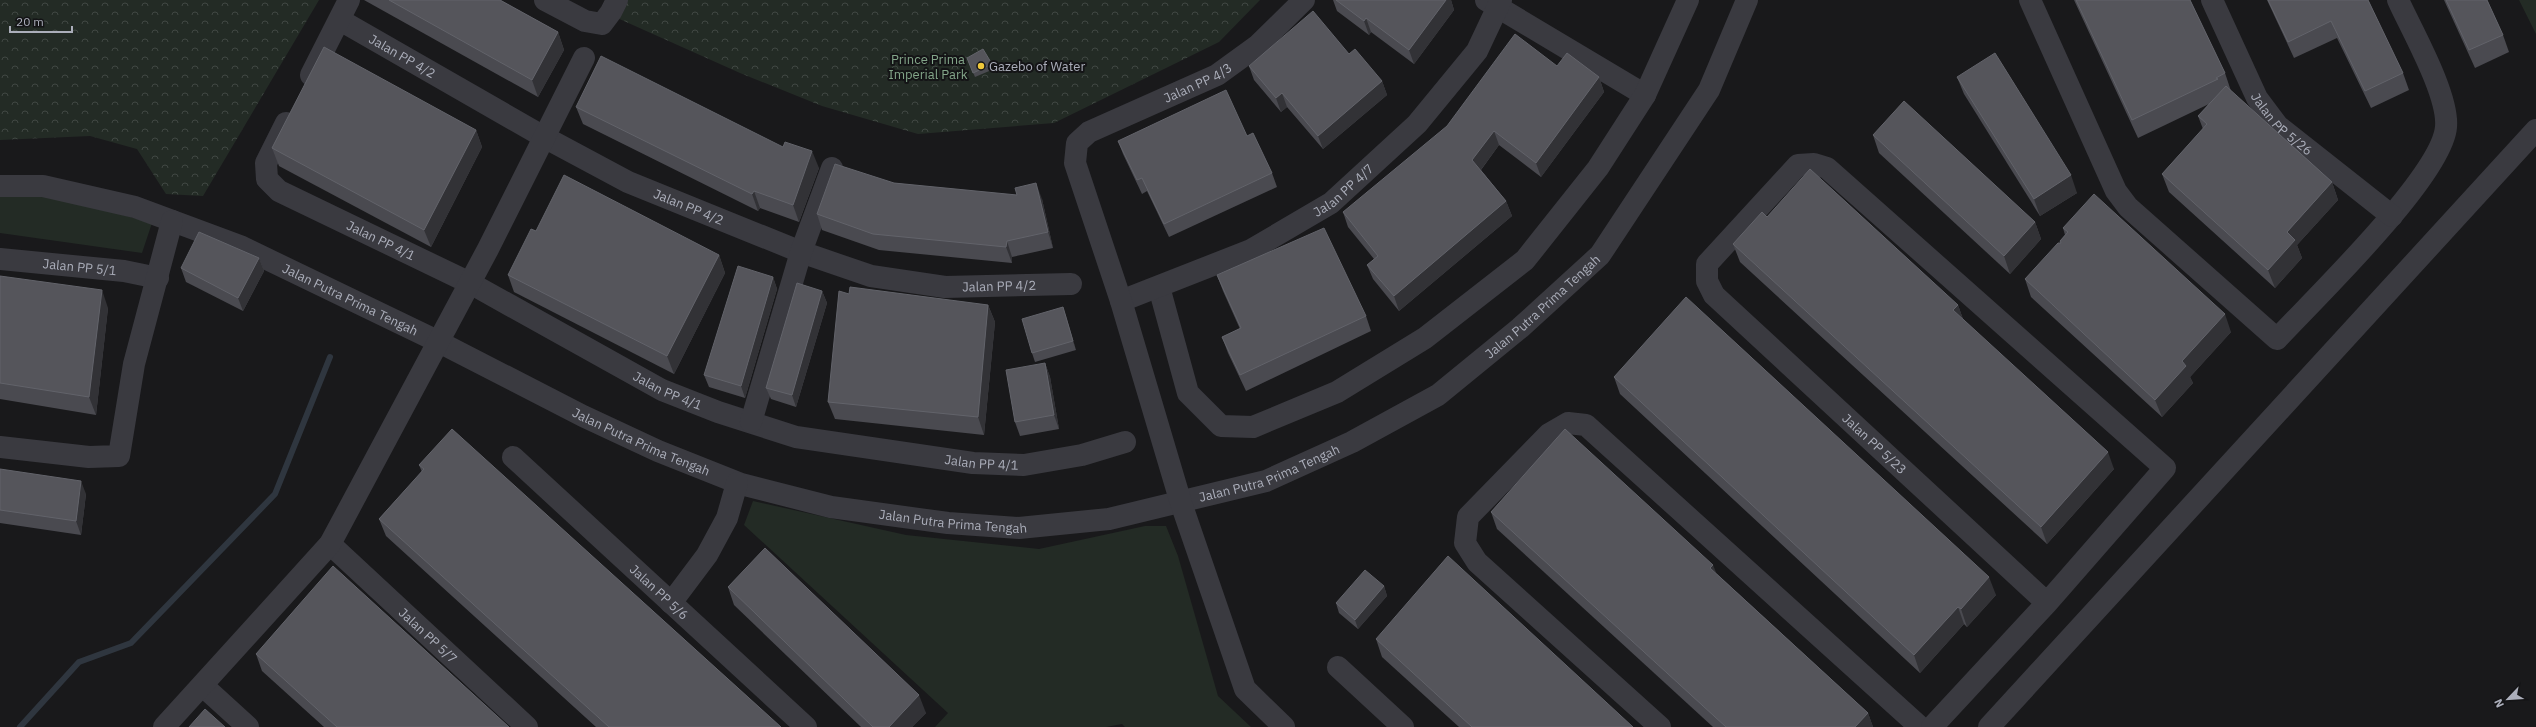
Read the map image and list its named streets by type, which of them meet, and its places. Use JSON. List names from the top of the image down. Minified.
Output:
{"streets":{"street":["Jalan PP 4/2","Jalan PP 4/3","Jalan PP 5/26","Jalan PP 4/7","Jalan PP 4/1","Jalan PP 5/1","Jalan Putra Prima Tengah","Jalan PP 5/23","Jalan PP 5/6","Jalan PP 5/7"]},"crossings":[["Jalan PP 4/2","Jalan PP 4/1"],["Jalan PP 4/3","Jalan PP 4/7"]],"parks":["Prince Prima Imperial Park"],"places":["Gazebo of Water"],"scale_bar":"20 m","north":"bottom left"}
